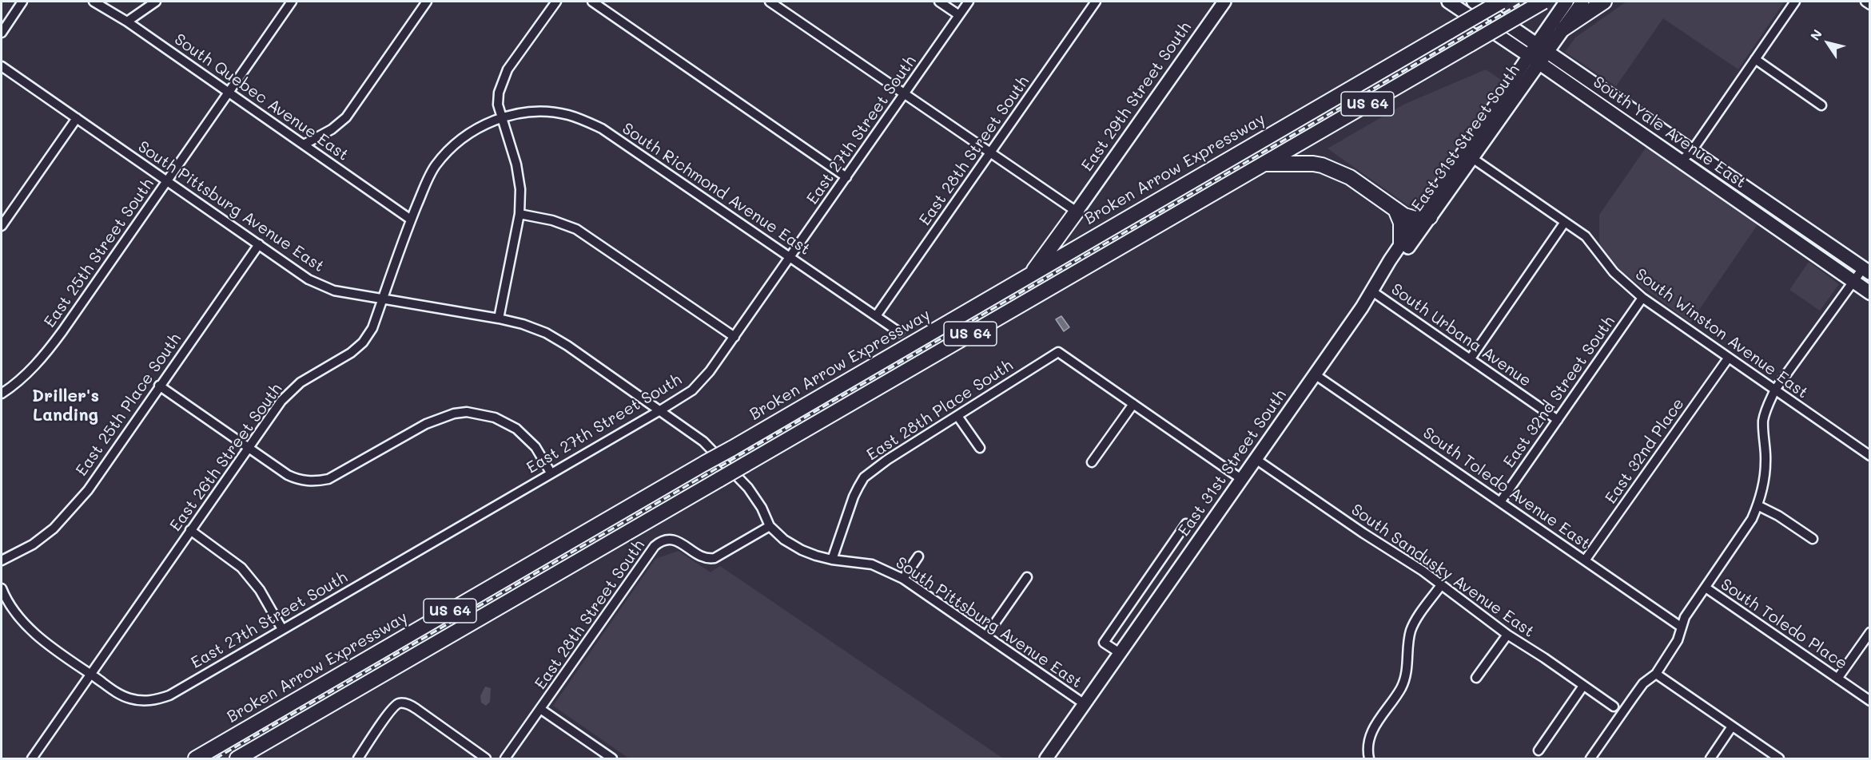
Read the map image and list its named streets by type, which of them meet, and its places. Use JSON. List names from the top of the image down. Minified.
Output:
{"streets":{"highway":["US 64","Broken Arrow Expressway"],"main road":["East 29th Street South","South Yale Avenue East","East 31st Street South"],"street":["South Quebec Avenue East","East 27th Street South","East 28th Street South","South Richmond Avenue East","South Pittsburg Avenue East","East 25th Street South","South Winston Avenue East","South Urbana Avenue","East 32nd Street South","East 25th Place South","East 28th Place South","East 32nd Place","East 26th Street South","South Toledo Avenue East","South Sandusky Avenue East","South Toledo Place"]},"crossings":[["South Quebec Avenue East","East 25th Street South"],["South Quebec Avenue East","East 26th Street South"],["East 27th Street South","South Richmond Avenue East"],["East 27th Street South","South Pittsburg Avenue East"],["East 27th Street South","East 26th Street South"],["South Yale Avenue East","East 31st Street South"],["East 31st Street South","South Pittsburg Avenue East"],["East 31st Street South","South Winston Avenue East"],["East 31st Street South","South Urbana Avenue"],["East 31st Street South","South Toledo Avenue East"],["East 31st Street South","South Sandusky Avenue East"],["East 28th Street South","South Richmond Avenue East"],["East 28th Street South","South Pittsburg Avenue East"],["South Richmond Avenue East","East 26th Street South"],["South Pittsburg Avenue East","East 25th Street South"],["South Pittsburg Avenue East","East 25th Place South"],["South Pittsburg Avenue East","East 28th Place South"],["South Pittsburg Avenue East","East 26th Street South"],["South Winston Avenue East","East 32nd Street South"],["South Winston Avenue East","East 32nd Place"],["South Urbana Avenue","East 32nd Street South"],["East 32nd Street South","South Toledo Avenue East"],["East 32nd Place","South Toledo Avenue East"]],"districts":["Driller's Landing"],"north":"top left"}
